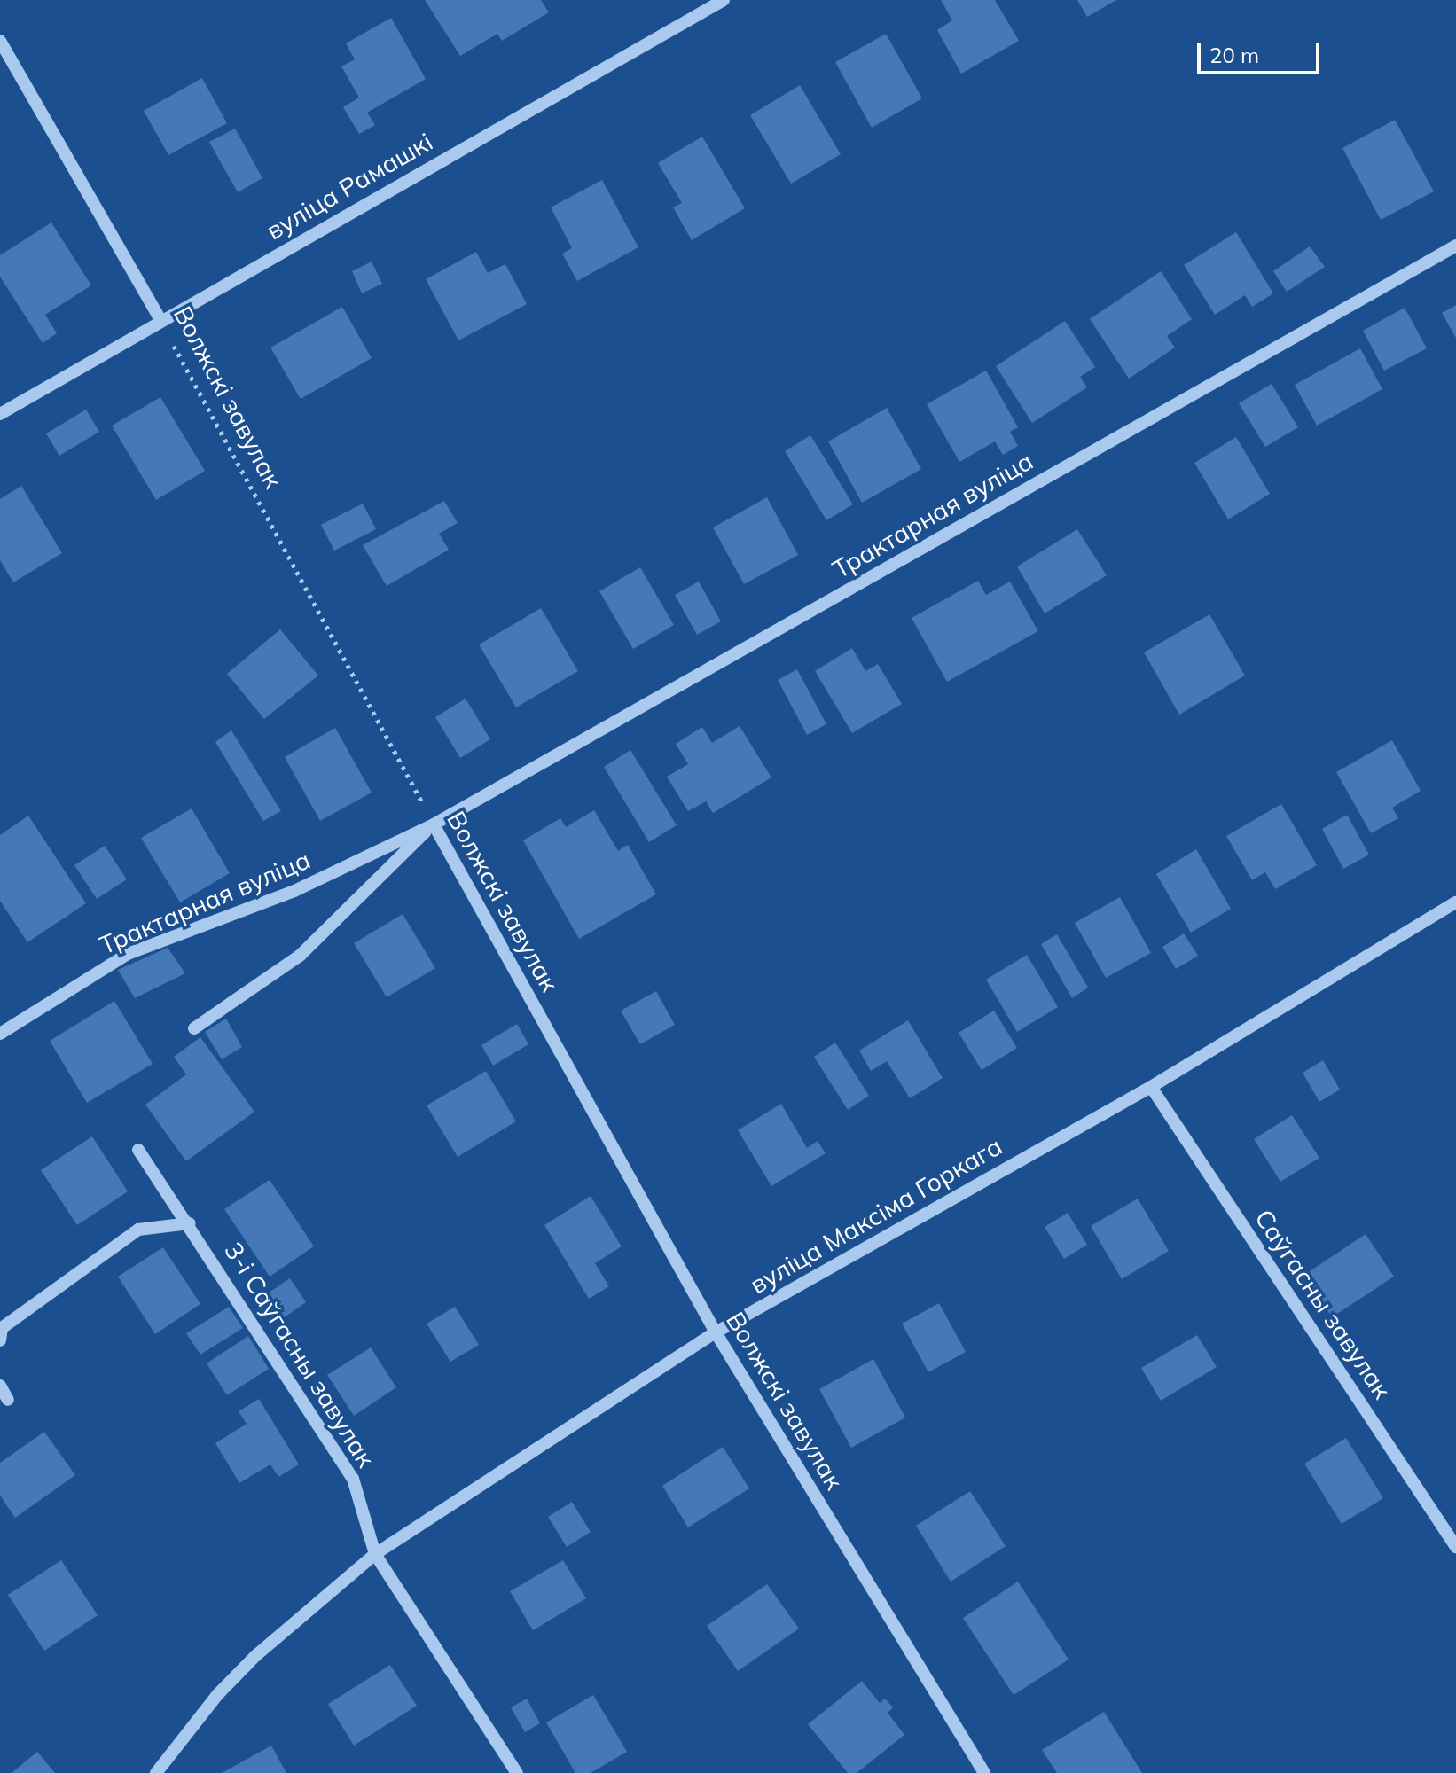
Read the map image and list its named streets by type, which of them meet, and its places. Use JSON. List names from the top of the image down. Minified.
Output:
{"streets":{"street":["вуліца Рамашкі","Волжскі завулак","Трактарная вуліца","вуліца Максіма Горкага","Саўгасны завулак","3-і Саўгасны завулак"]},"crossings":[["вуліца Рамашкі","Волжскі завулак"],["Волжскі завулак","Трактарная вуліца"],["Волжскі завулак","вуліца Максіма Горкага"],["вуліца Максіма Горкага","Саўгасны завулак"],["вуліца Максіма Горкага","3-і Саўгасны завулак"]],"scale_bar":"20 m"}
